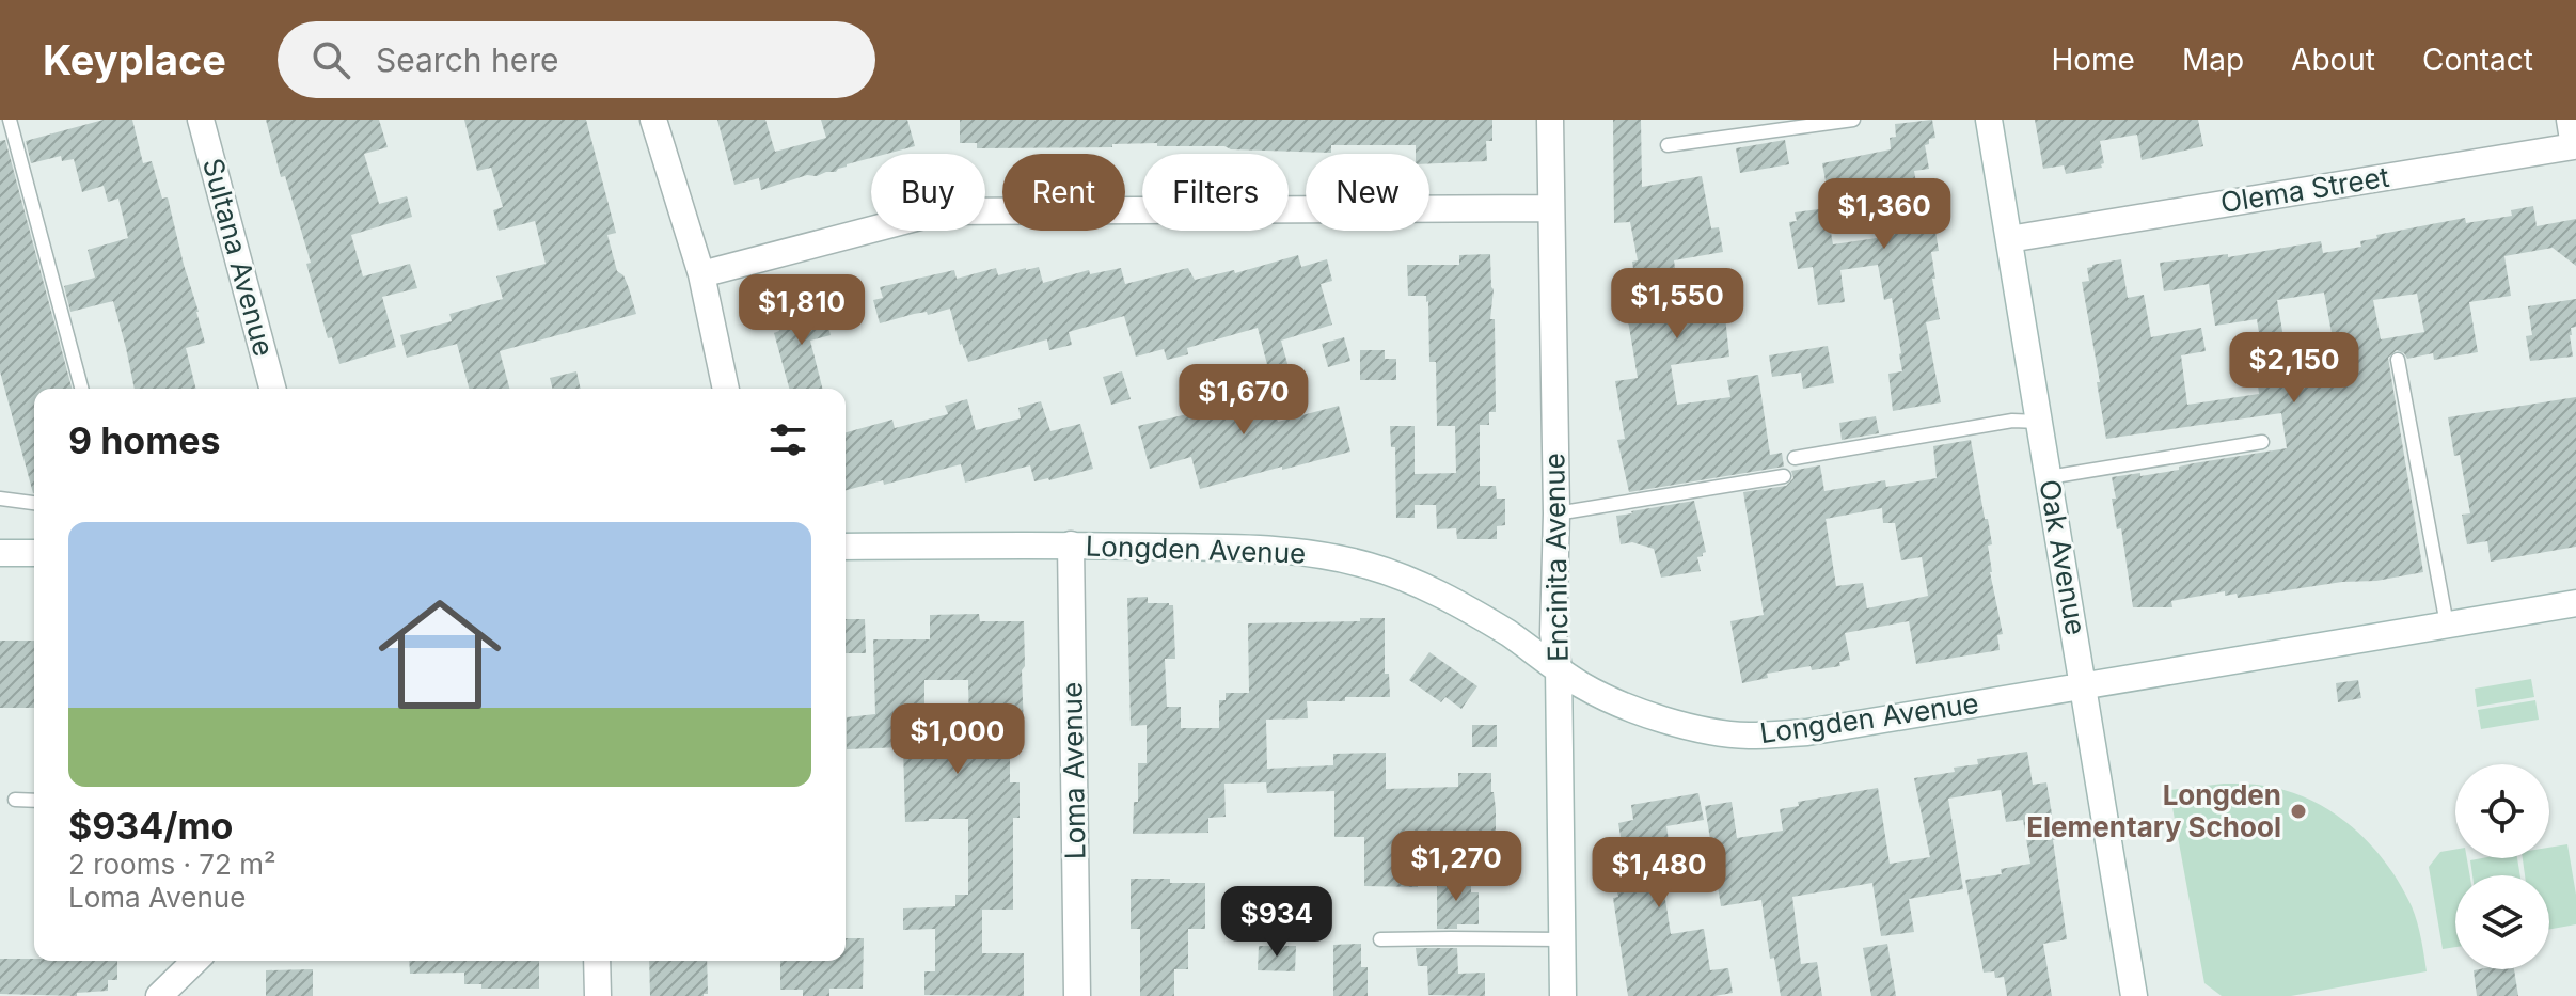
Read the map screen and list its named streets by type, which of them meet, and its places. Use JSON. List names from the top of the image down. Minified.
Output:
{"streets":{"street":["Olema Street","Sultana Avenue","Longden Avenue","Encinita Avenue","Oak Avenue","Loma Avenue"]},"crossings":[["Olema Street","Oak Avenue"],["Longden Avenue","Encinita Avenue"],["Longden Avenue","Oak Avenue"],["Longden Avenue","Loma Avenue"]],"places":["Longden Elementary School"],"page":{"header":"Keyplace","search":"Search here","nav":["Home","Map","About","Contact"],"chip":["Buy","Rent","Filters","New"],"price":["$1,360","$1,550","$1,810","$2,150","$1,670","$1,000","$1,270","$1,480","$934"],"heading":"9 homes","list":[{"name":"$934/mo","note":"2 rooms · 72 m² · Loma Avenue"}]}}
